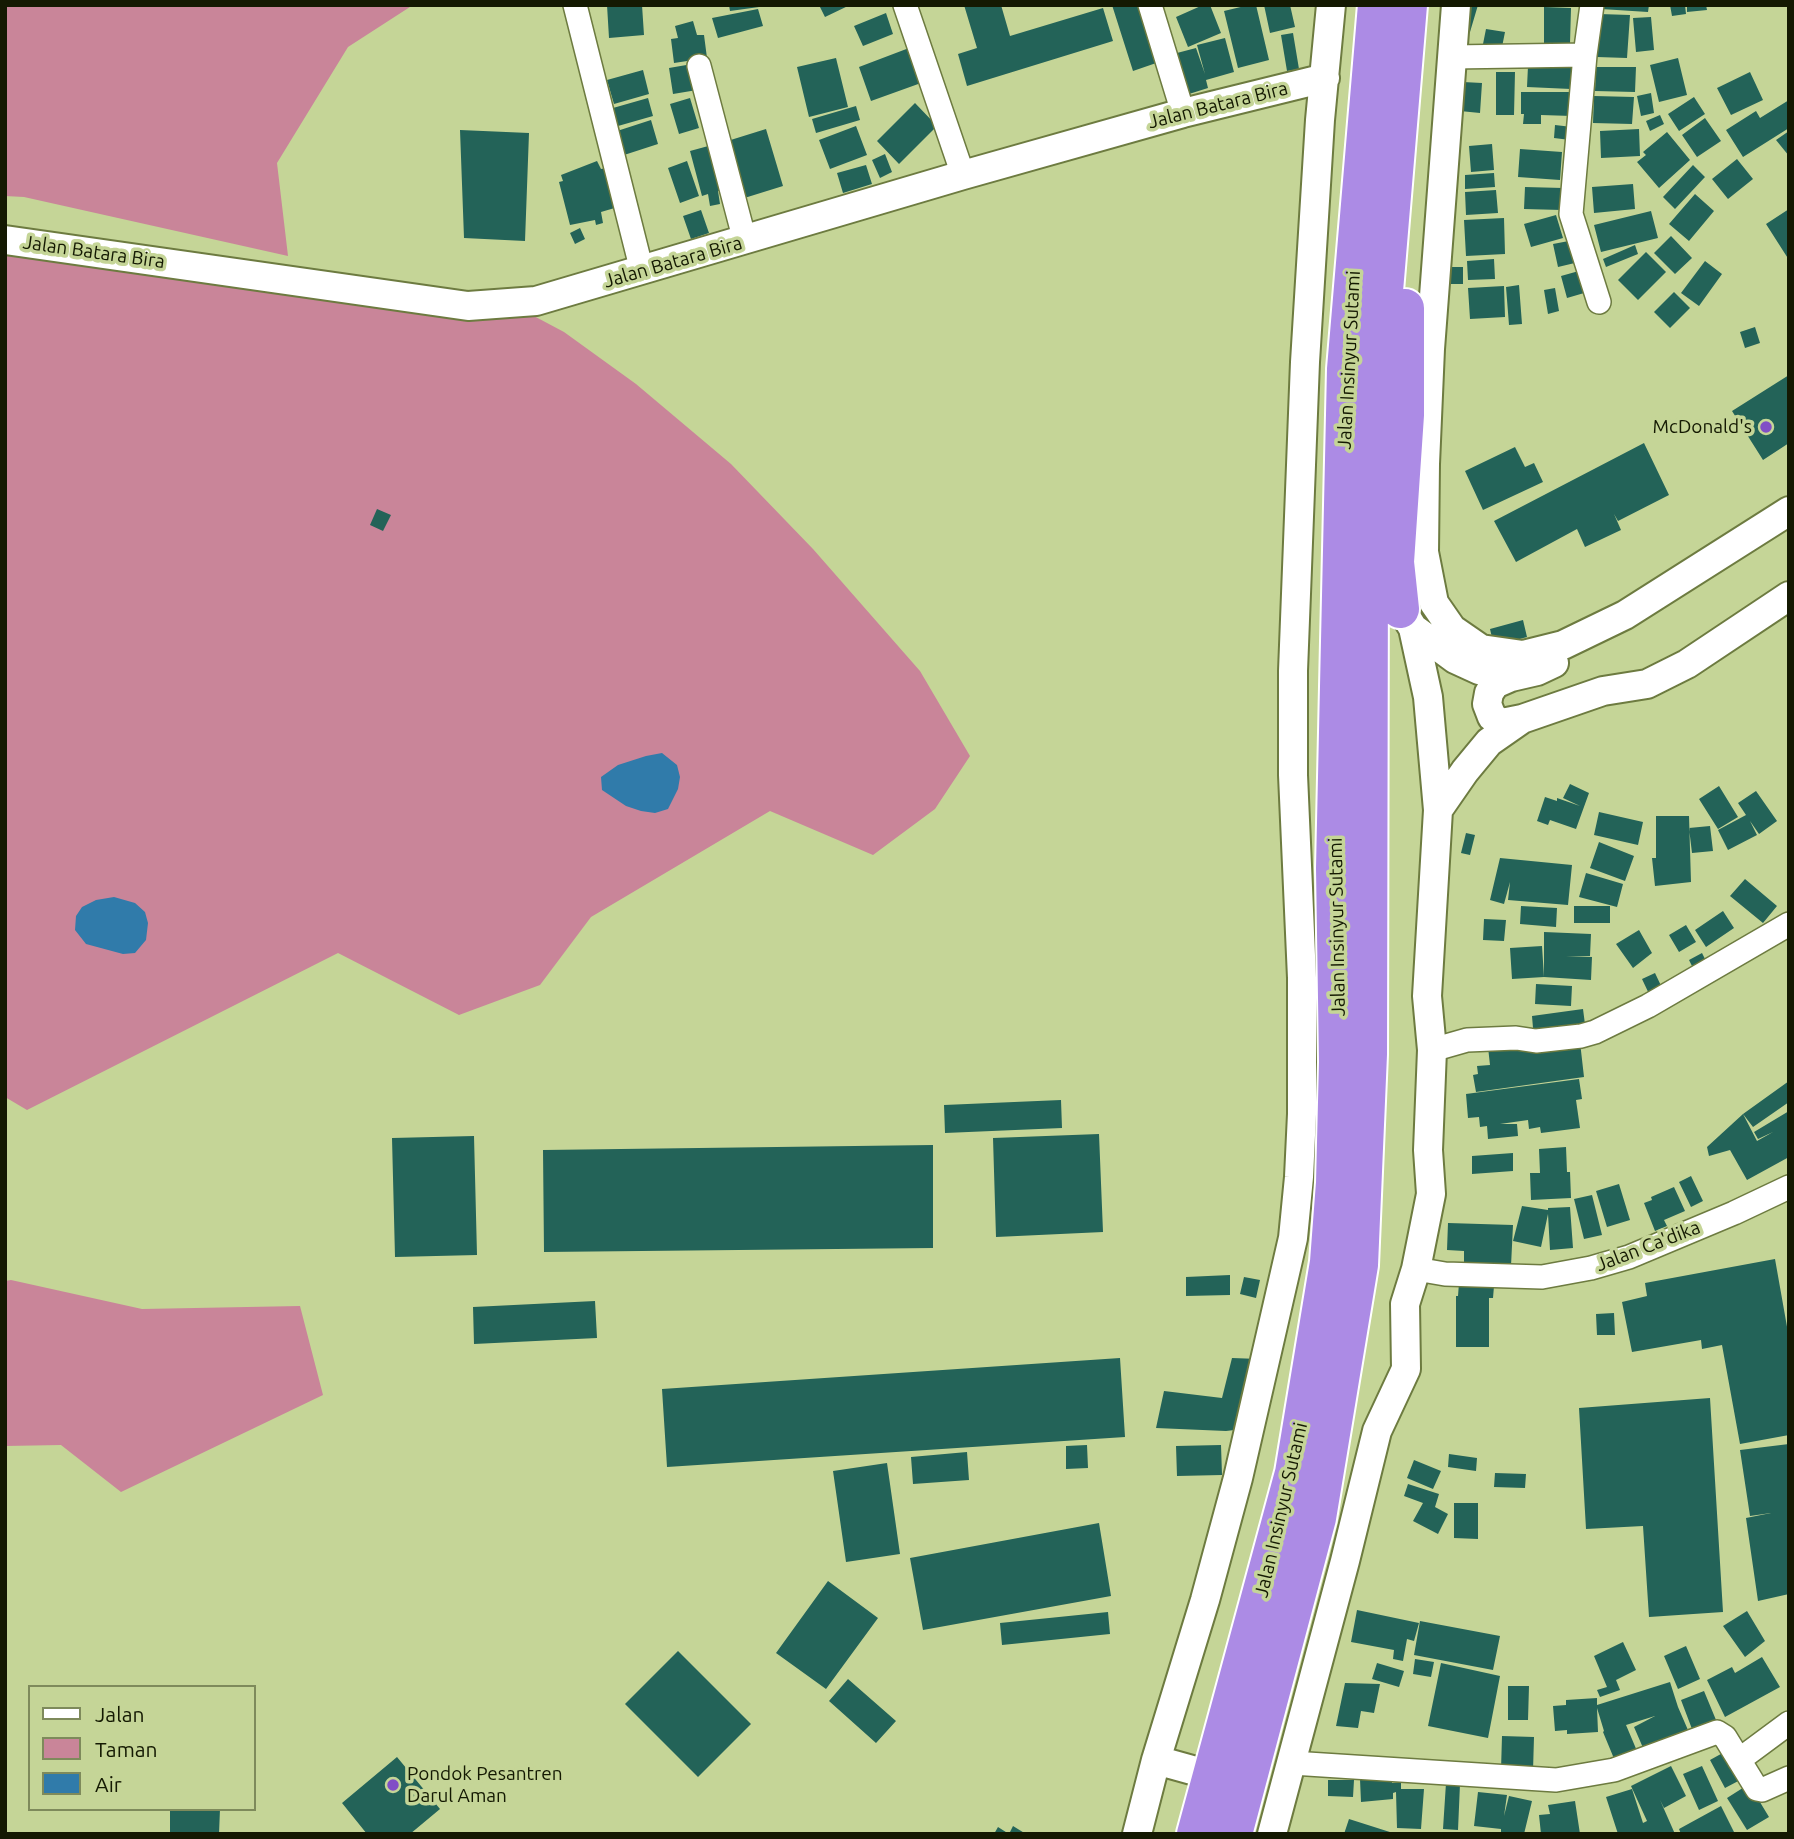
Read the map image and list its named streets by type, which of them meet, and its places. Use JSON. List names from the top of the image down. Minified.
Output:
{"streets":{"highway":["Jalan Insinyur Sutami"],"street":["Jalan Batara Bira","Jalan Ca'dika"]},"places":["McDonald's","Pondok Pesantren Darul Aman"],"legend":["Jalan","Taman","Air"]}
